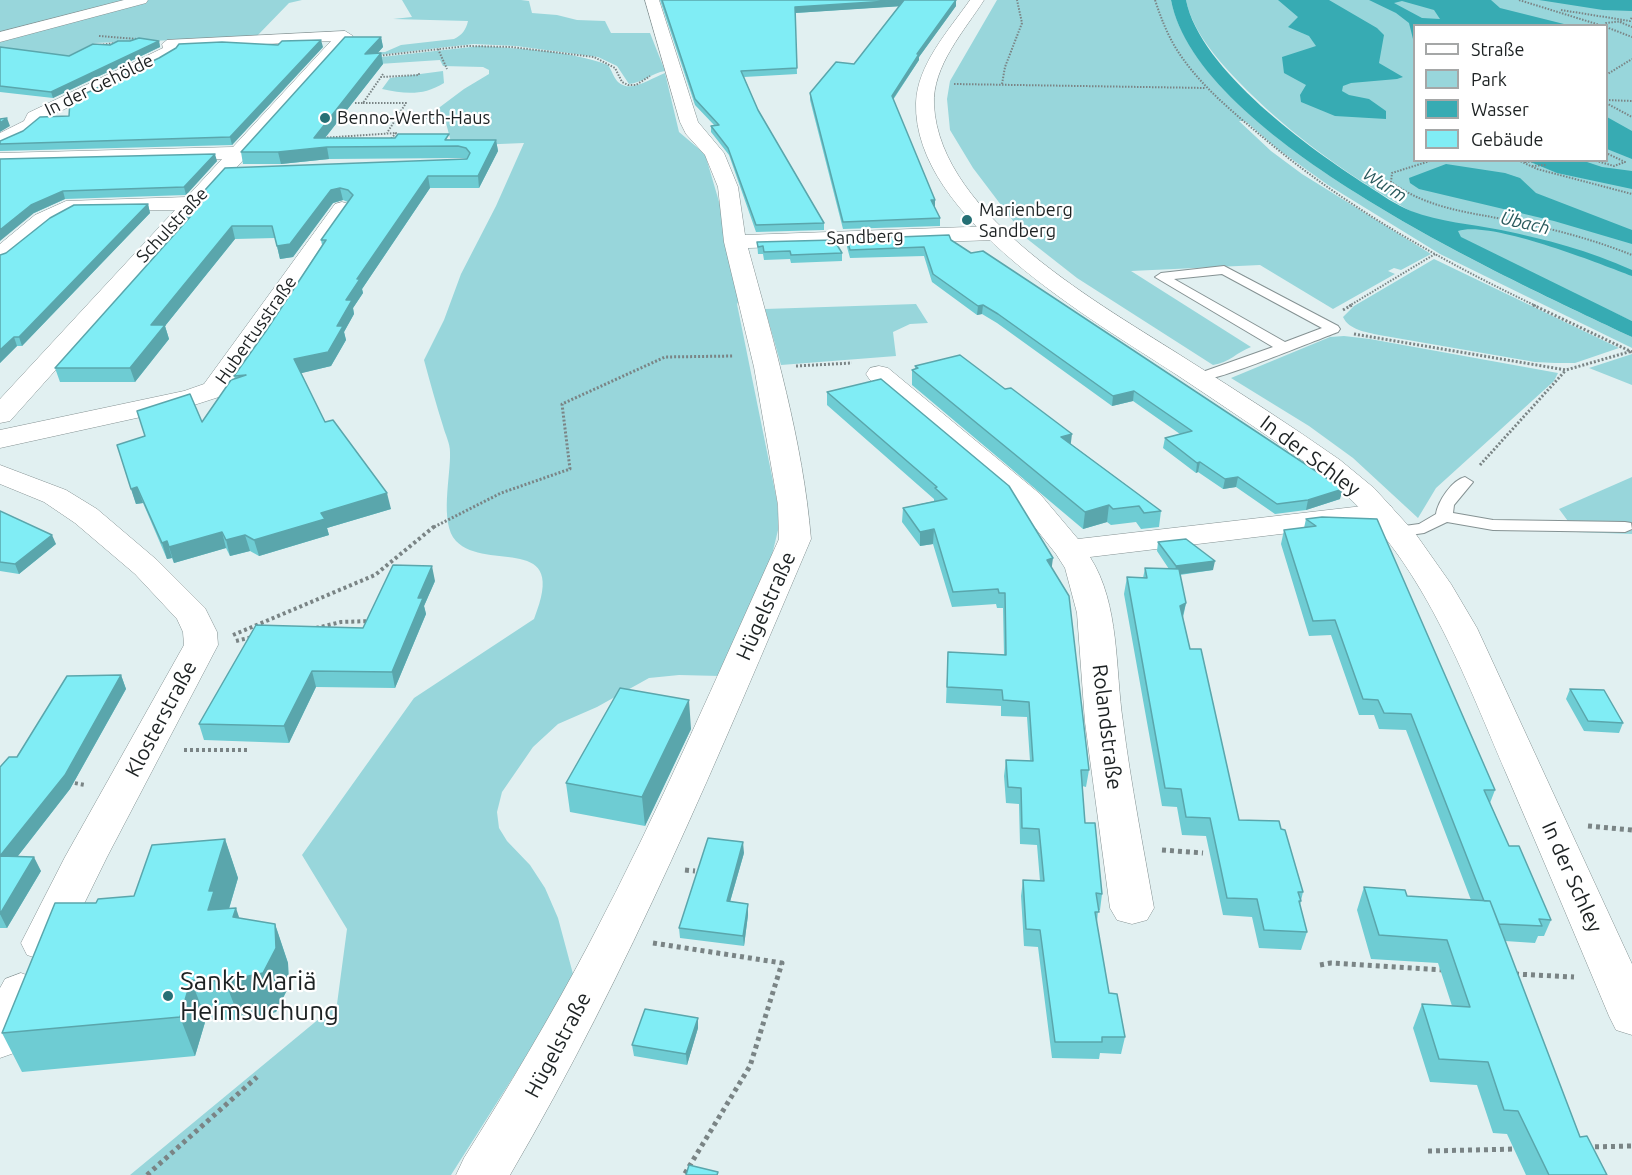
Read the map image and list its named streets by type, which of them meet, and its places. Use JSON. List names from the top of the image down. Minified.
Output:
{"streets":{"street":["In der Gehölde","Schulstraße","Sandberg","Hubertusstraße","In der Schley","Hügelstraße","Klosterstraße","Rolandstraße"]},"crossings":[["In der Gehölde","Schulstraße"],["Sandberg","In der Schley"],["Sandberg","Hügelstraße"]],"water":["Wurm","Übach"],"places":["Benno-Werth-Haus","Marienberg Sandberg","Sankt Mariä Heimsuchung"],"legend":["Straße","Park","Wasser","Gebäude"]}
